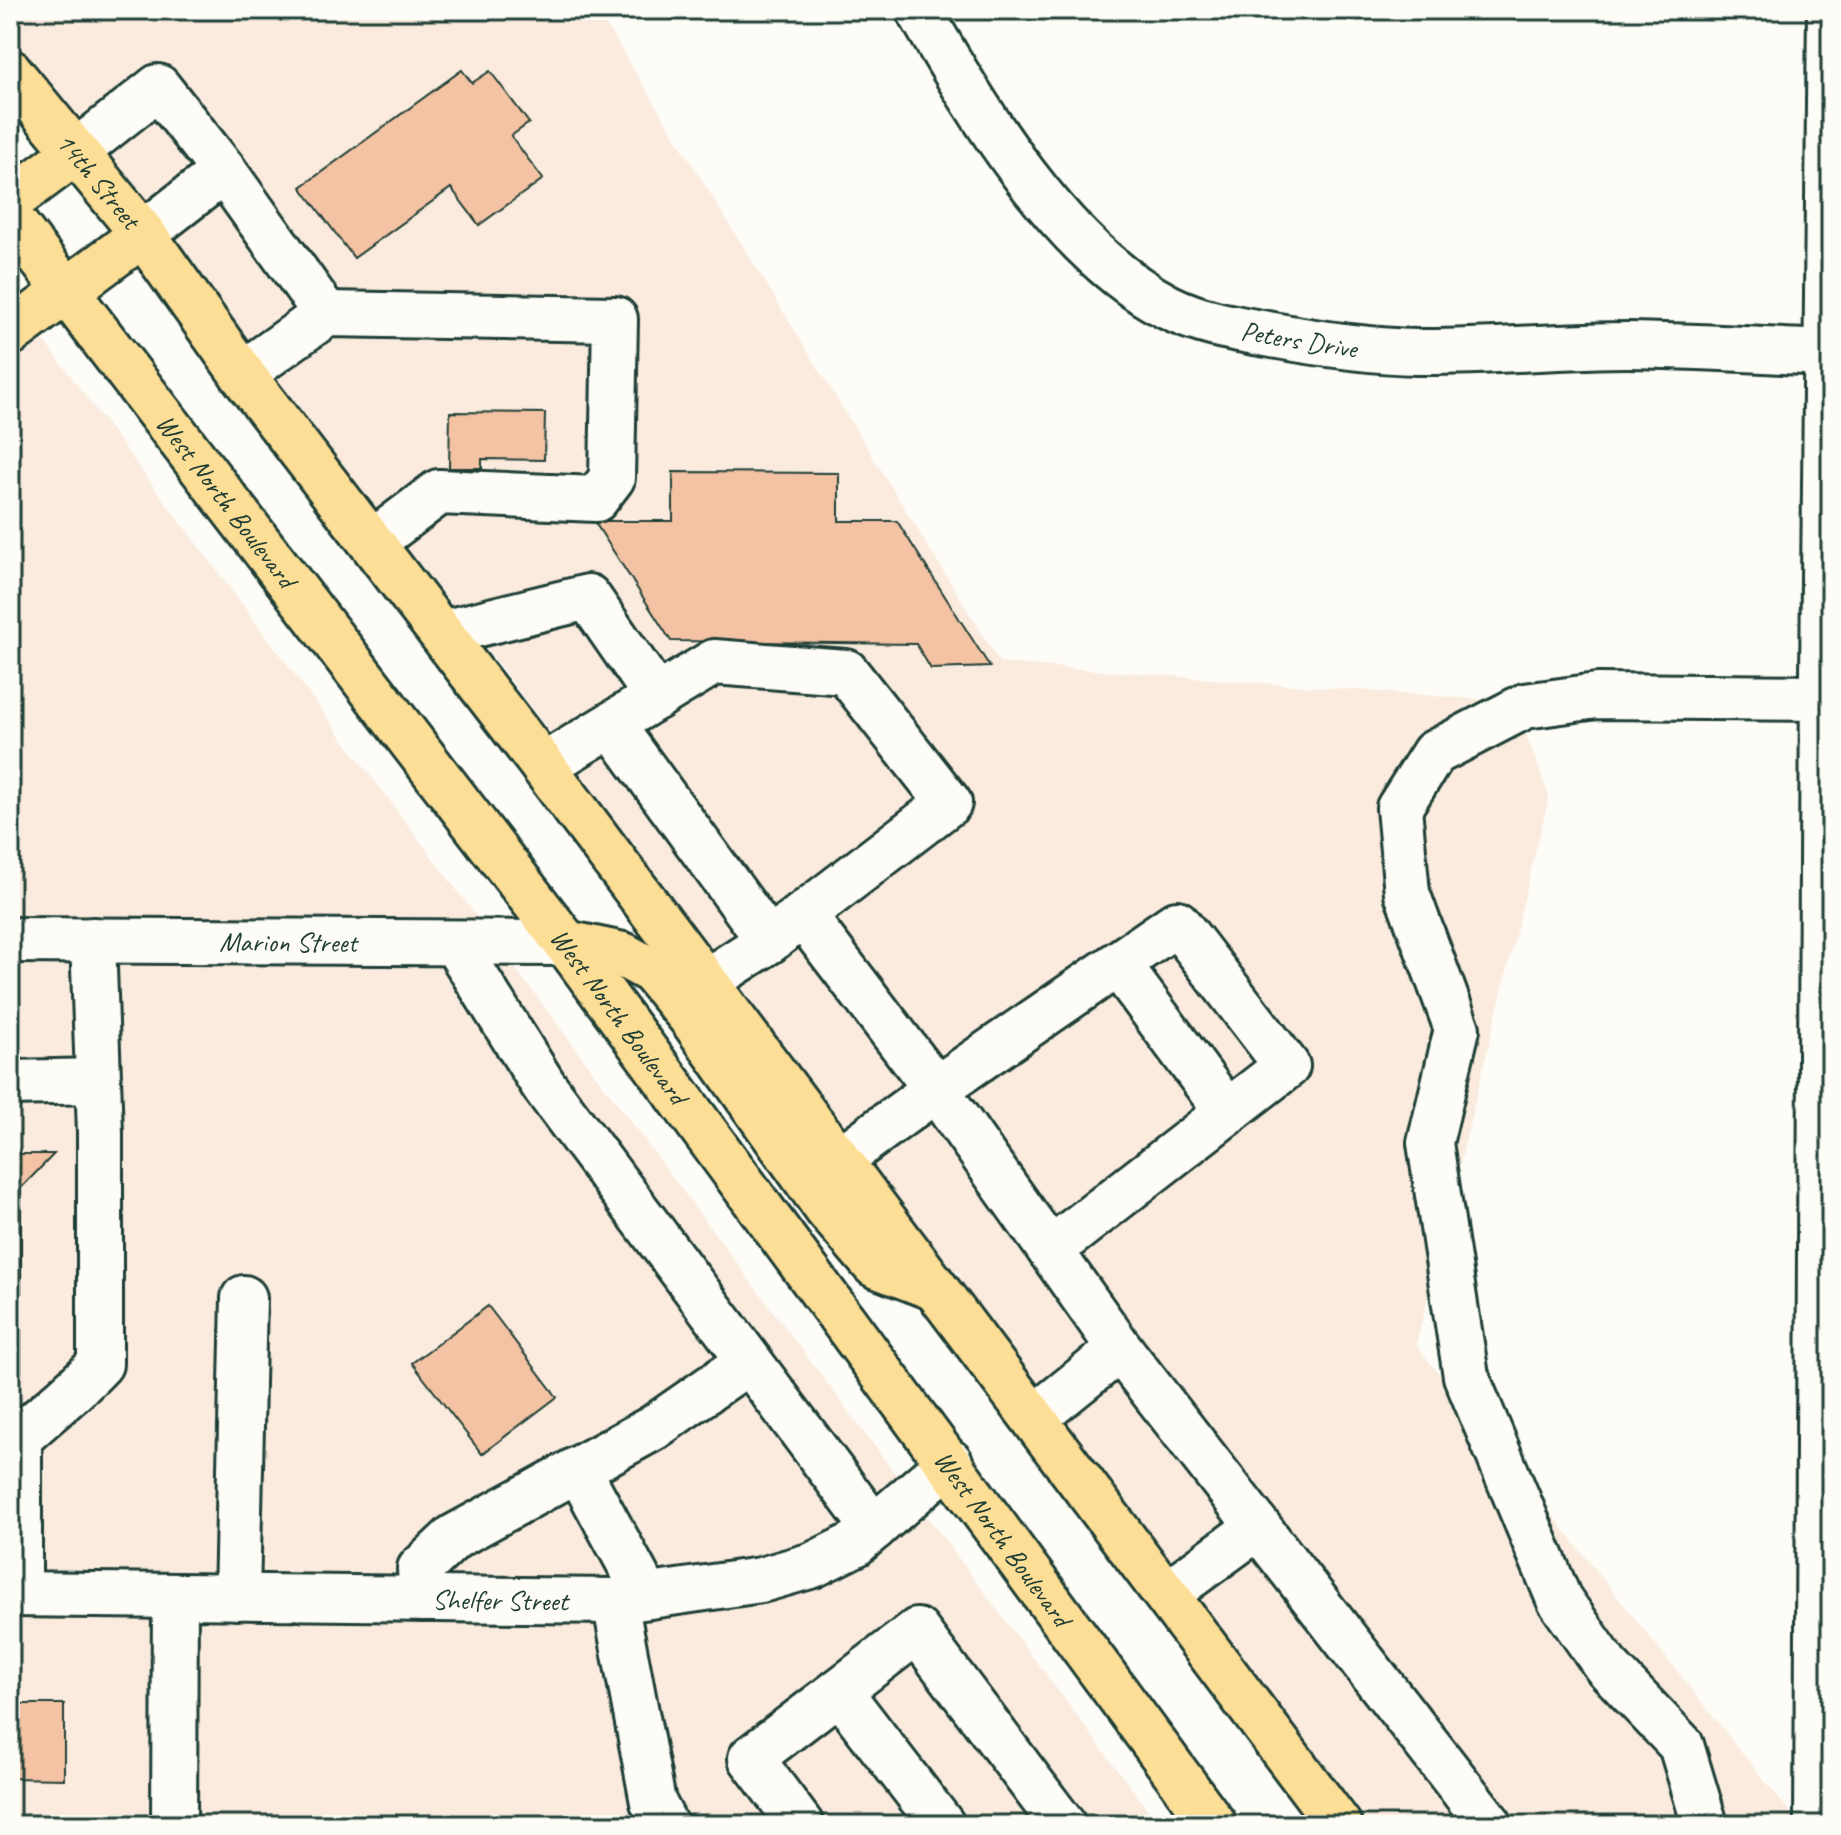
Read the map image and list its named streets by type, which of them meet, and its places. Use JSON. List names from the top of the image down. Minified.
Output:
{"streets":{"main road":["14th Street","West North Boulevard"],"street":["Peters Drive","Marion Street","Shelfer Street"]},"crossings":[["14th Street","West North Boulevard"],["West North Boulevard","Marion Street"],["West North Boulevard","Shelfer Street"]]}
